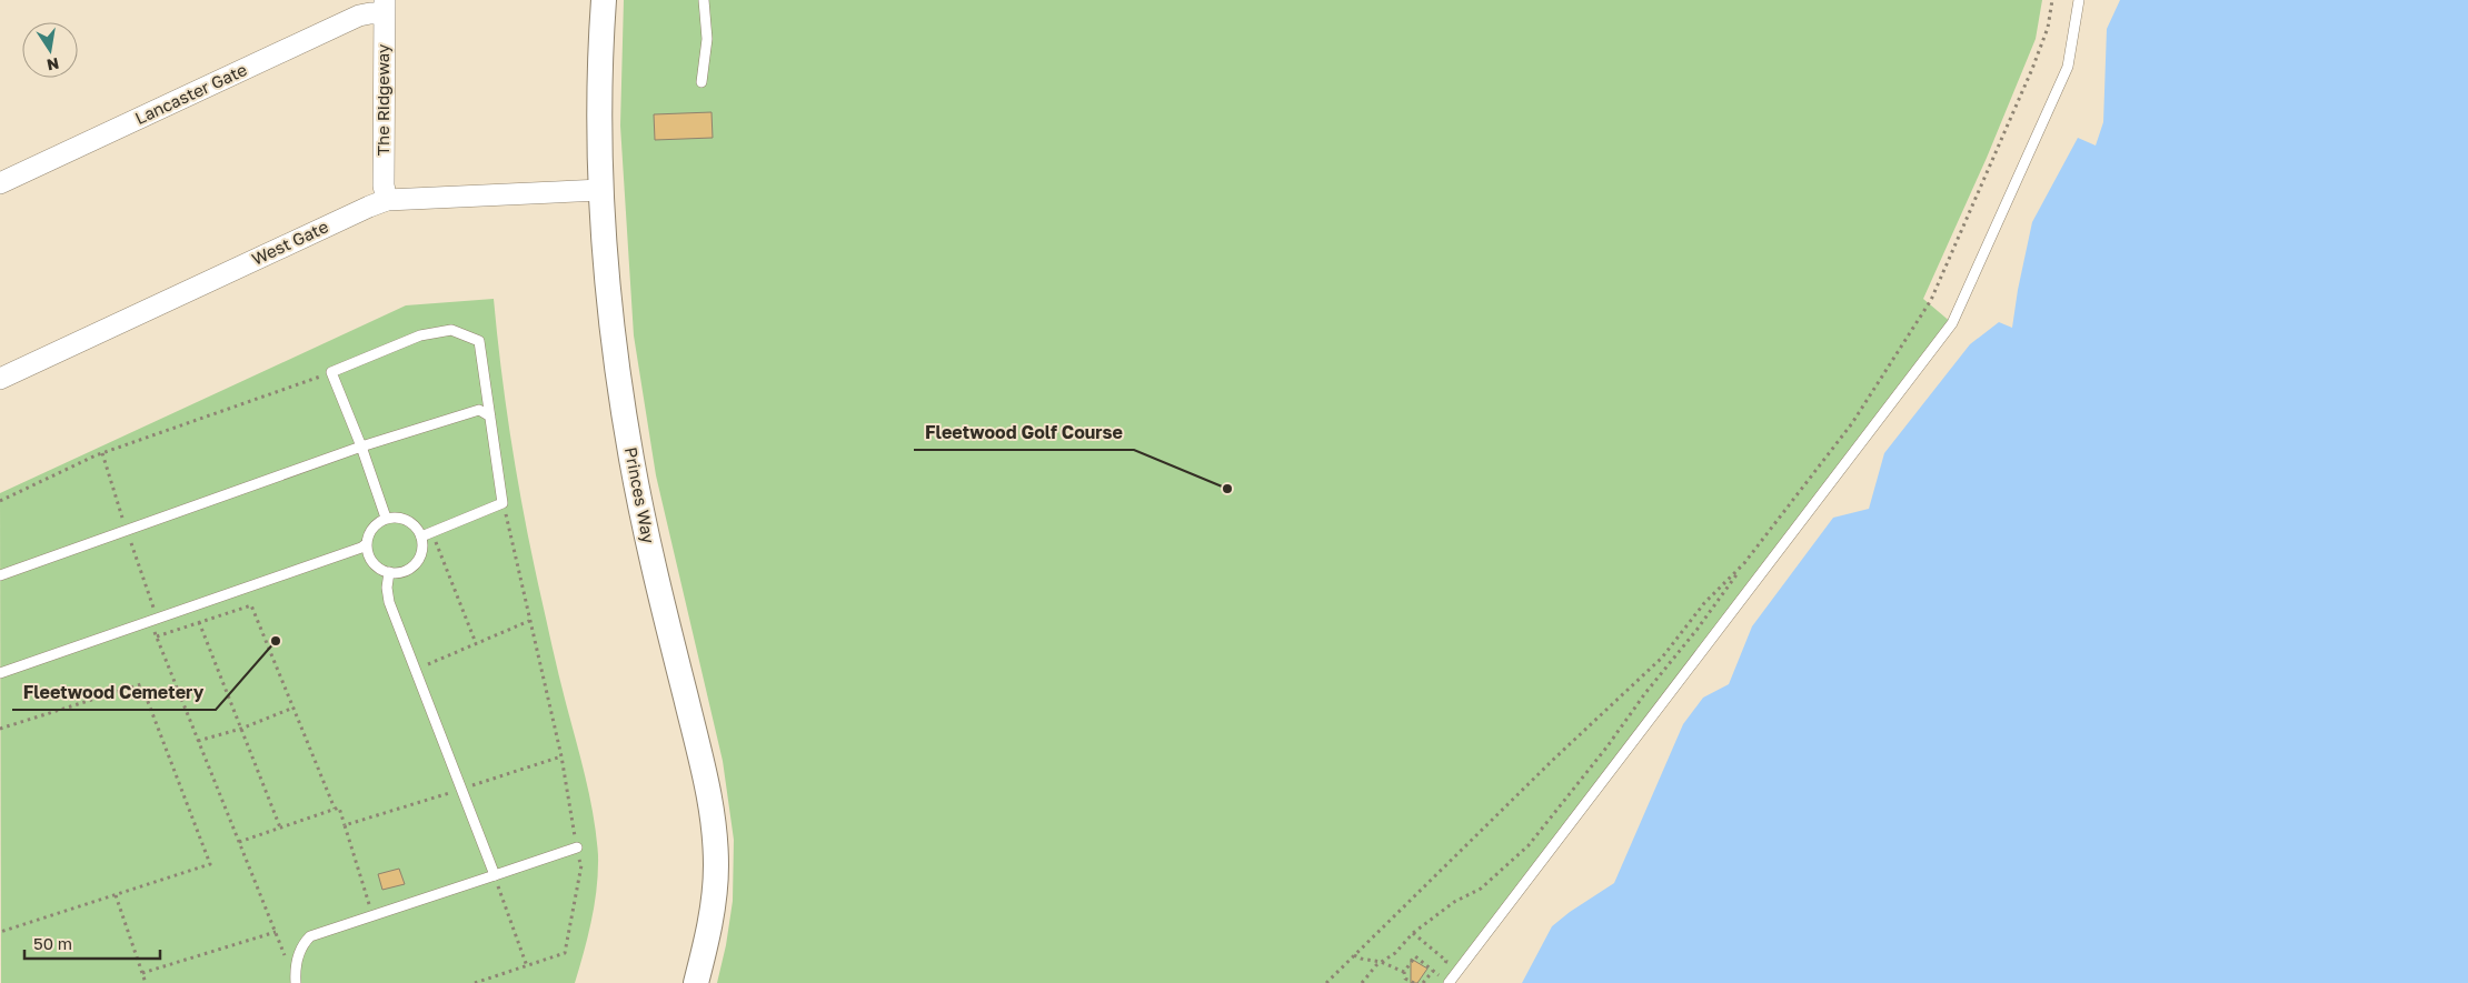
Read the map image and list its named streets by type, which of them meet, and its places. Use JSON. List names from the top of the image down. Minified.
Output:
{"streets":{"street":["Lancaster Gate","The Ridgeway","West Gate","Princes Way"]},"crossings":[["Lancaster Gate","The Ridgeway"],["The Ridgeway","West Gate"],["West Gate","Princes Way"]],"places":["Fleetwood Golf Course","Fleetwood Cemetery"],"scale_bar":"50 m","north":"bottom"}
